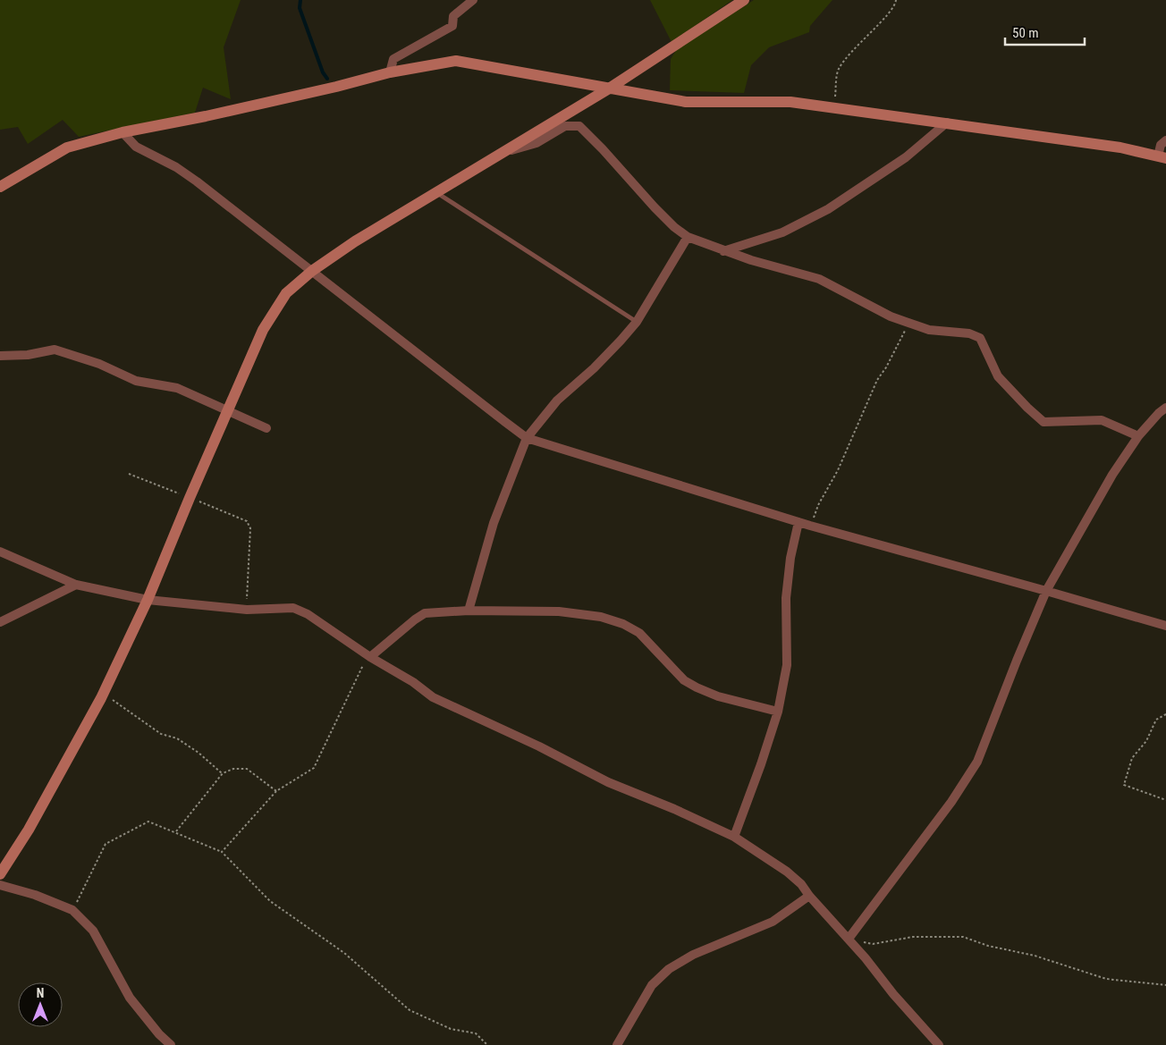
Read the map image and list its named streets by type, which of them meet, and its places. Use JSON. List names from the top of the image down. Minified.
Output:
{"scale_bar":"50 m","north":"top"}
